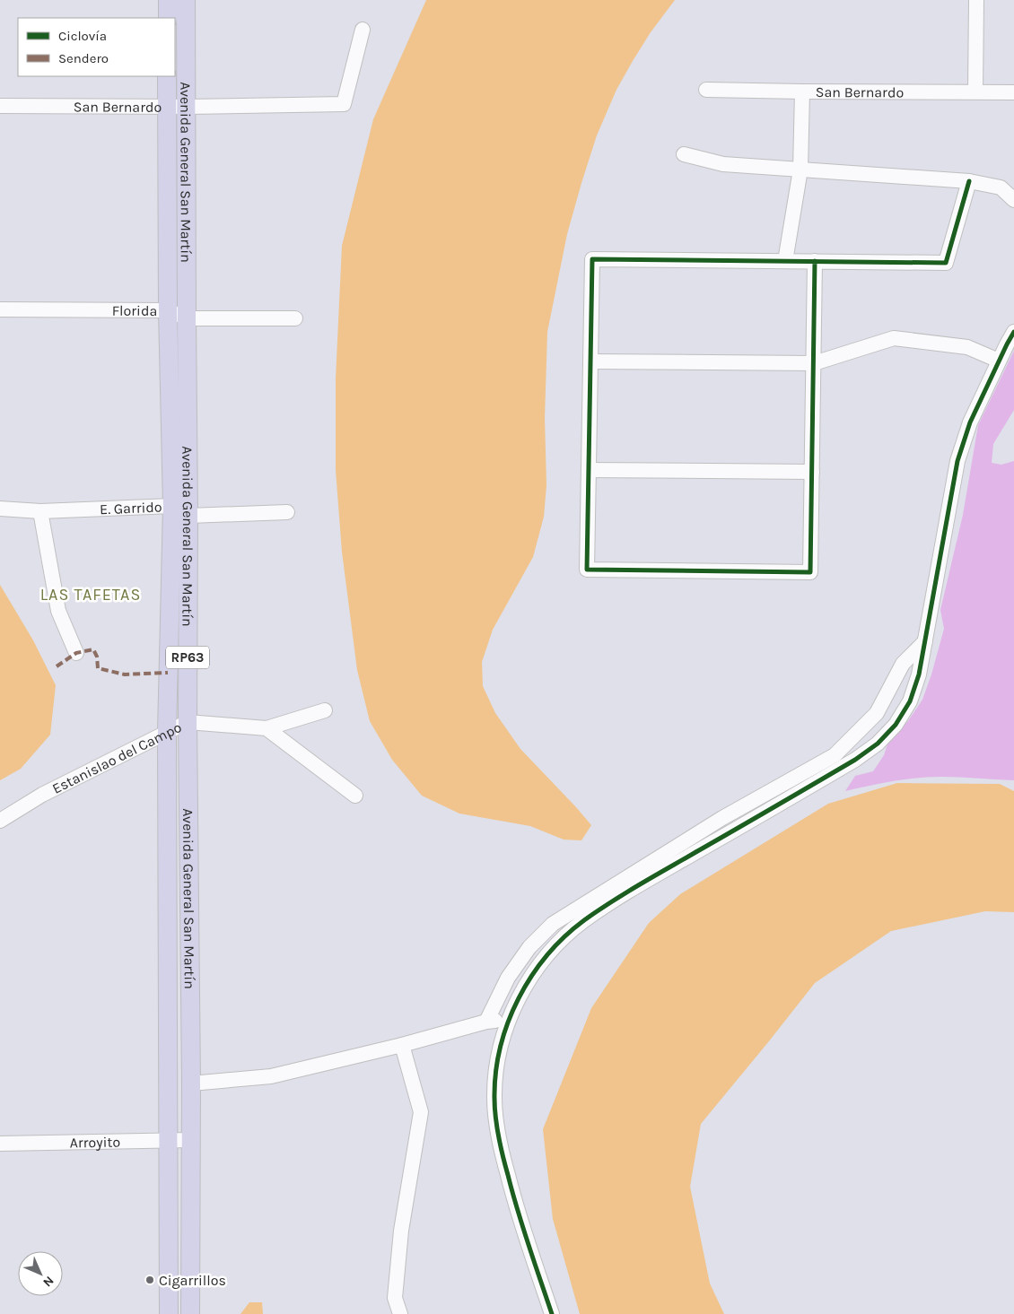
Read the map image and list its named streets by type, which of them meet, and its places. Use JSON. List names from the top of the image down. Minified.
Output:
{"streets":{"main road":["Avenida General San Martín","RP63"],"street":["San Bernardo","Florida","E. Garrido","Estanislao del Campo","Arroyito"]},"crossings":[["San Bernardo","Avenida General San Martín"],["Avenida General San Martín","Florida"],["Avenida General San Martín","E. Garrido"],["Avenida General San Martín","Estanislao del Campo"],["Avenida General San Martín","Arroyito"]],"districts":["LAS TAFETAS"],"places":["Cigarrillos"],"legend":["Ciclovía","Sendero"],"north":"bottom right"}
